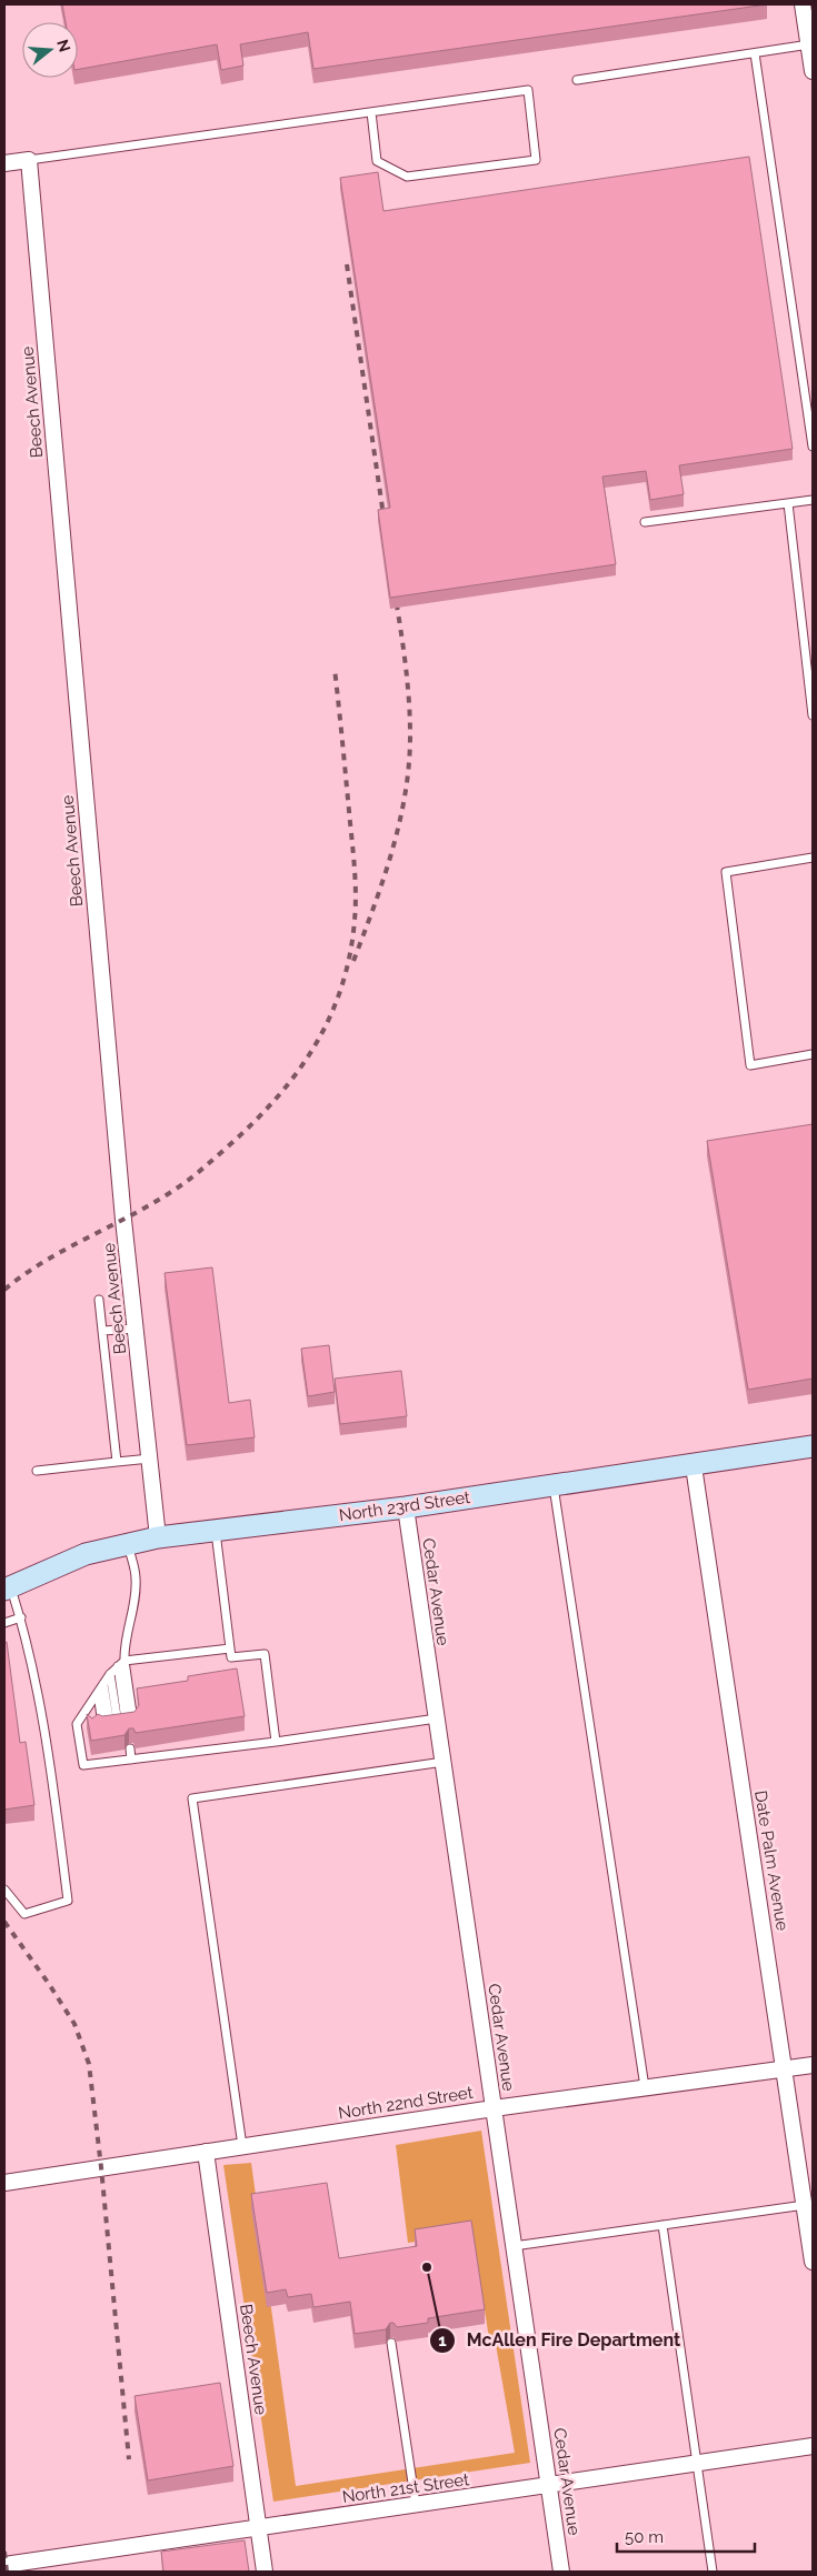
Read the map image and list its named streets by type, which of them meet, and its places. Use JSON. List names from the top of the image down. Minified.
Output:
{"streets":{"main road":["North 23rd Street"],"street":["Beech Avenue","Cedar Avenue","Date Palm Avenue","North 22nd Street","North 21st Street"]},"crossings":[["Beech Avenue","North 23rd Street"],["Beech Avenue","North 22nd Street"],["Beech Avenue","North 21st Street"],["North 23rd Street","Cedar Avenue"],["North 23rd Street","Date Palm Avenue"],["Cedar Avenue","North 22nd Street"],["Cedar Avenue","North 21st Street"],["Date Palm Avenue","North 22nd Street"]],"places":["McAllen Fire Department"],"scale_bar":"50 m","north":"right"}
